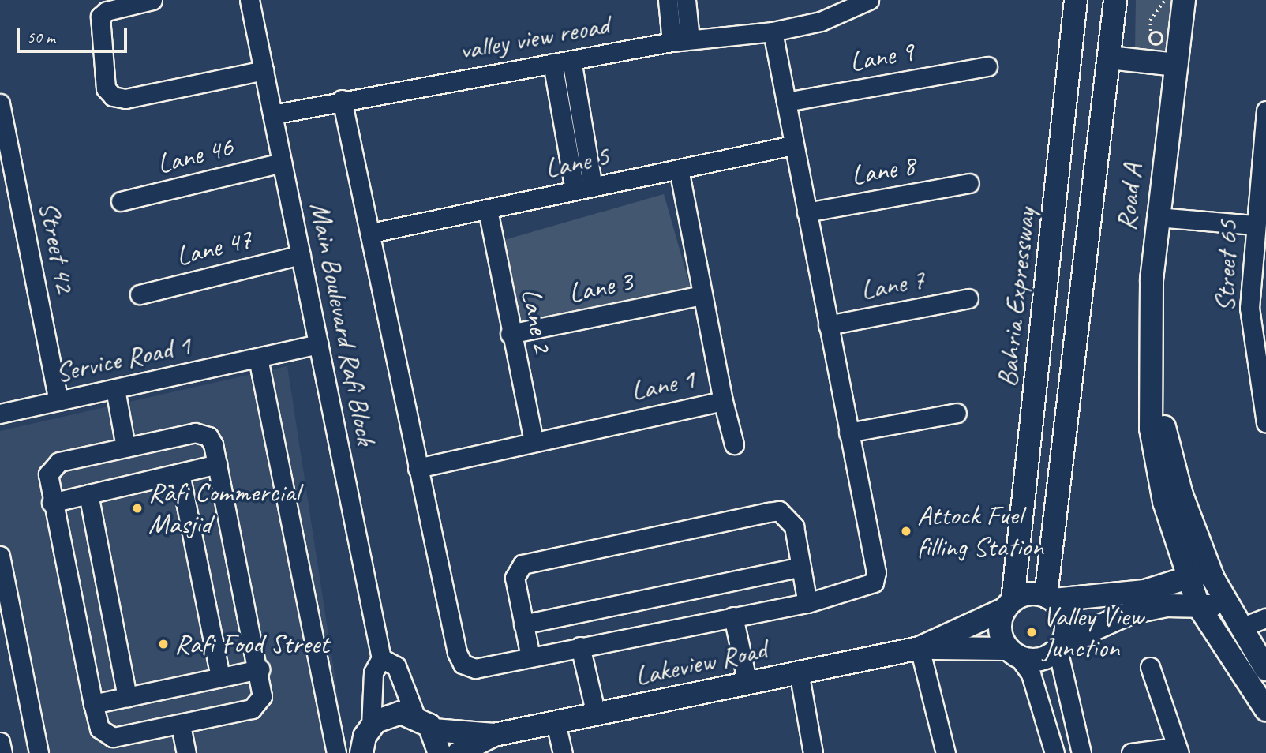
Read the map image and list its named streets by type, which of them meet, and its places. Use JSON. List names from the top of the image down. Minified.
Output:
{"streets":{"main road":["Road A","Bahria Expressway","Lakeview Road"],"street":["valley view reoad","Lane 9","Lane 46","Lane 5","Lane 8","Street 42","Lane 47","Street 65","Lane 7","Lane 3","Lane 2","Main Boulevard Rafi Block","Service Road 1","Lane 1"]},"crossings":[["valley view reoad","Main Boulevard Rafi Block"],["Lane 46","Main Boulevard Rafi Block"],["Lane 5","Lane 2"],["Lane 5","Lane 1"],["Street 42","Service Road 1"],["Lane 47","Main Boulevard Rafi Block"],["Lane 3","Lane 2"],["Lane 3","Lane 1"],["Lane 2","Lane 1"],["Main Boulevard Rafi Block","Service Road 1"]],"places":["Rafi Commercial Masjid","Attock Fuel filling Station","Valley View Junction","Rafi Food Street"],"scale_bar":"50 m"}
